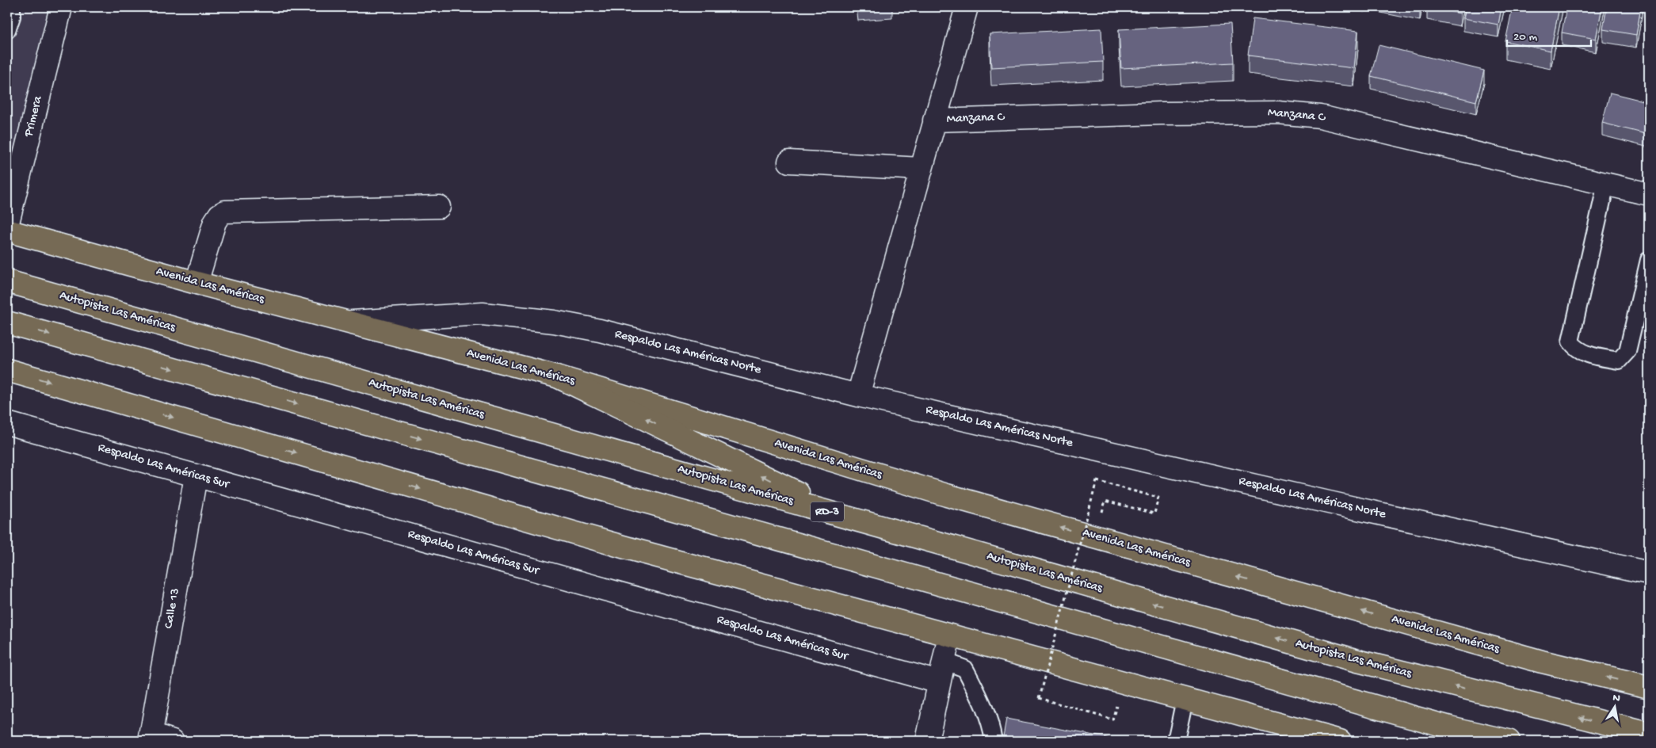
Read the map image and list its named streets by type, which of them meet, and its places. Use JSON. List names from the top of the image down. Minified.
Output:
{"streets":{"main road":["Avenida Las Américas","Autopista Las Américas","RD-3"],"street":["Manzana C","Primera","Respaldo Las Américas Norte","Respaldo Las Américas Sur","Calle 13"]},"crossings":[["Avenida Las Américas","Respaldo Las Américas Norte"],["Respaldo Las Américas Sur","Calle 13"]],"scale_bar":"20 m","north":"top"}
